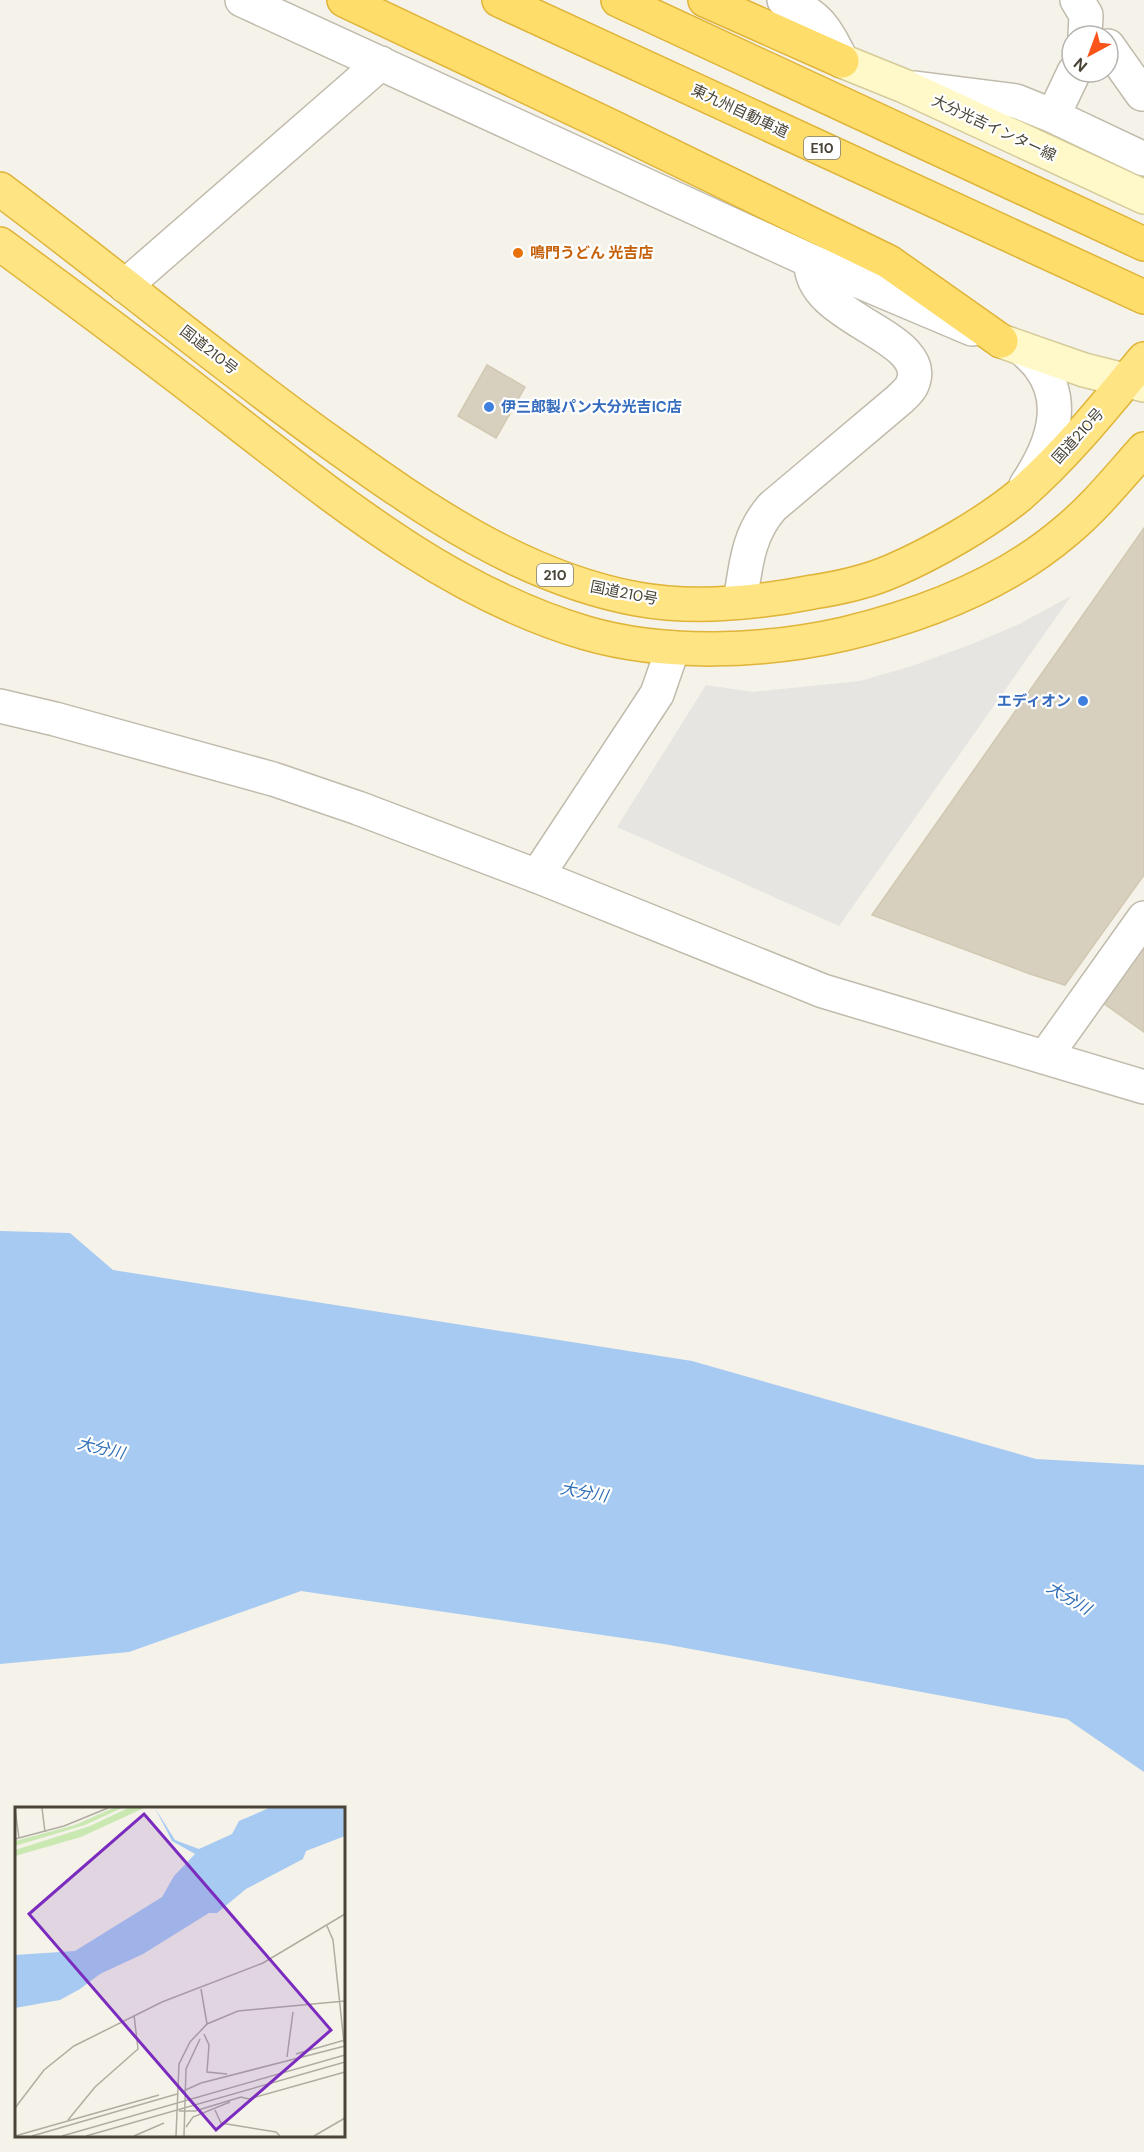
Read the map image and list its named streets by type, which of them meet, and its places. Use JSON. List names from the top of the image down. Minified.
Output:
{"streets":{"highway":["東九州自動車道","E10","国道210号","210"],"main road":["大分光吉インター線"]},"water":["大分川"],"places":["鳴門うどん 光吉店","伊三郎製パン大分光吉IC店","エディオン"],"north":"bottom left"}
